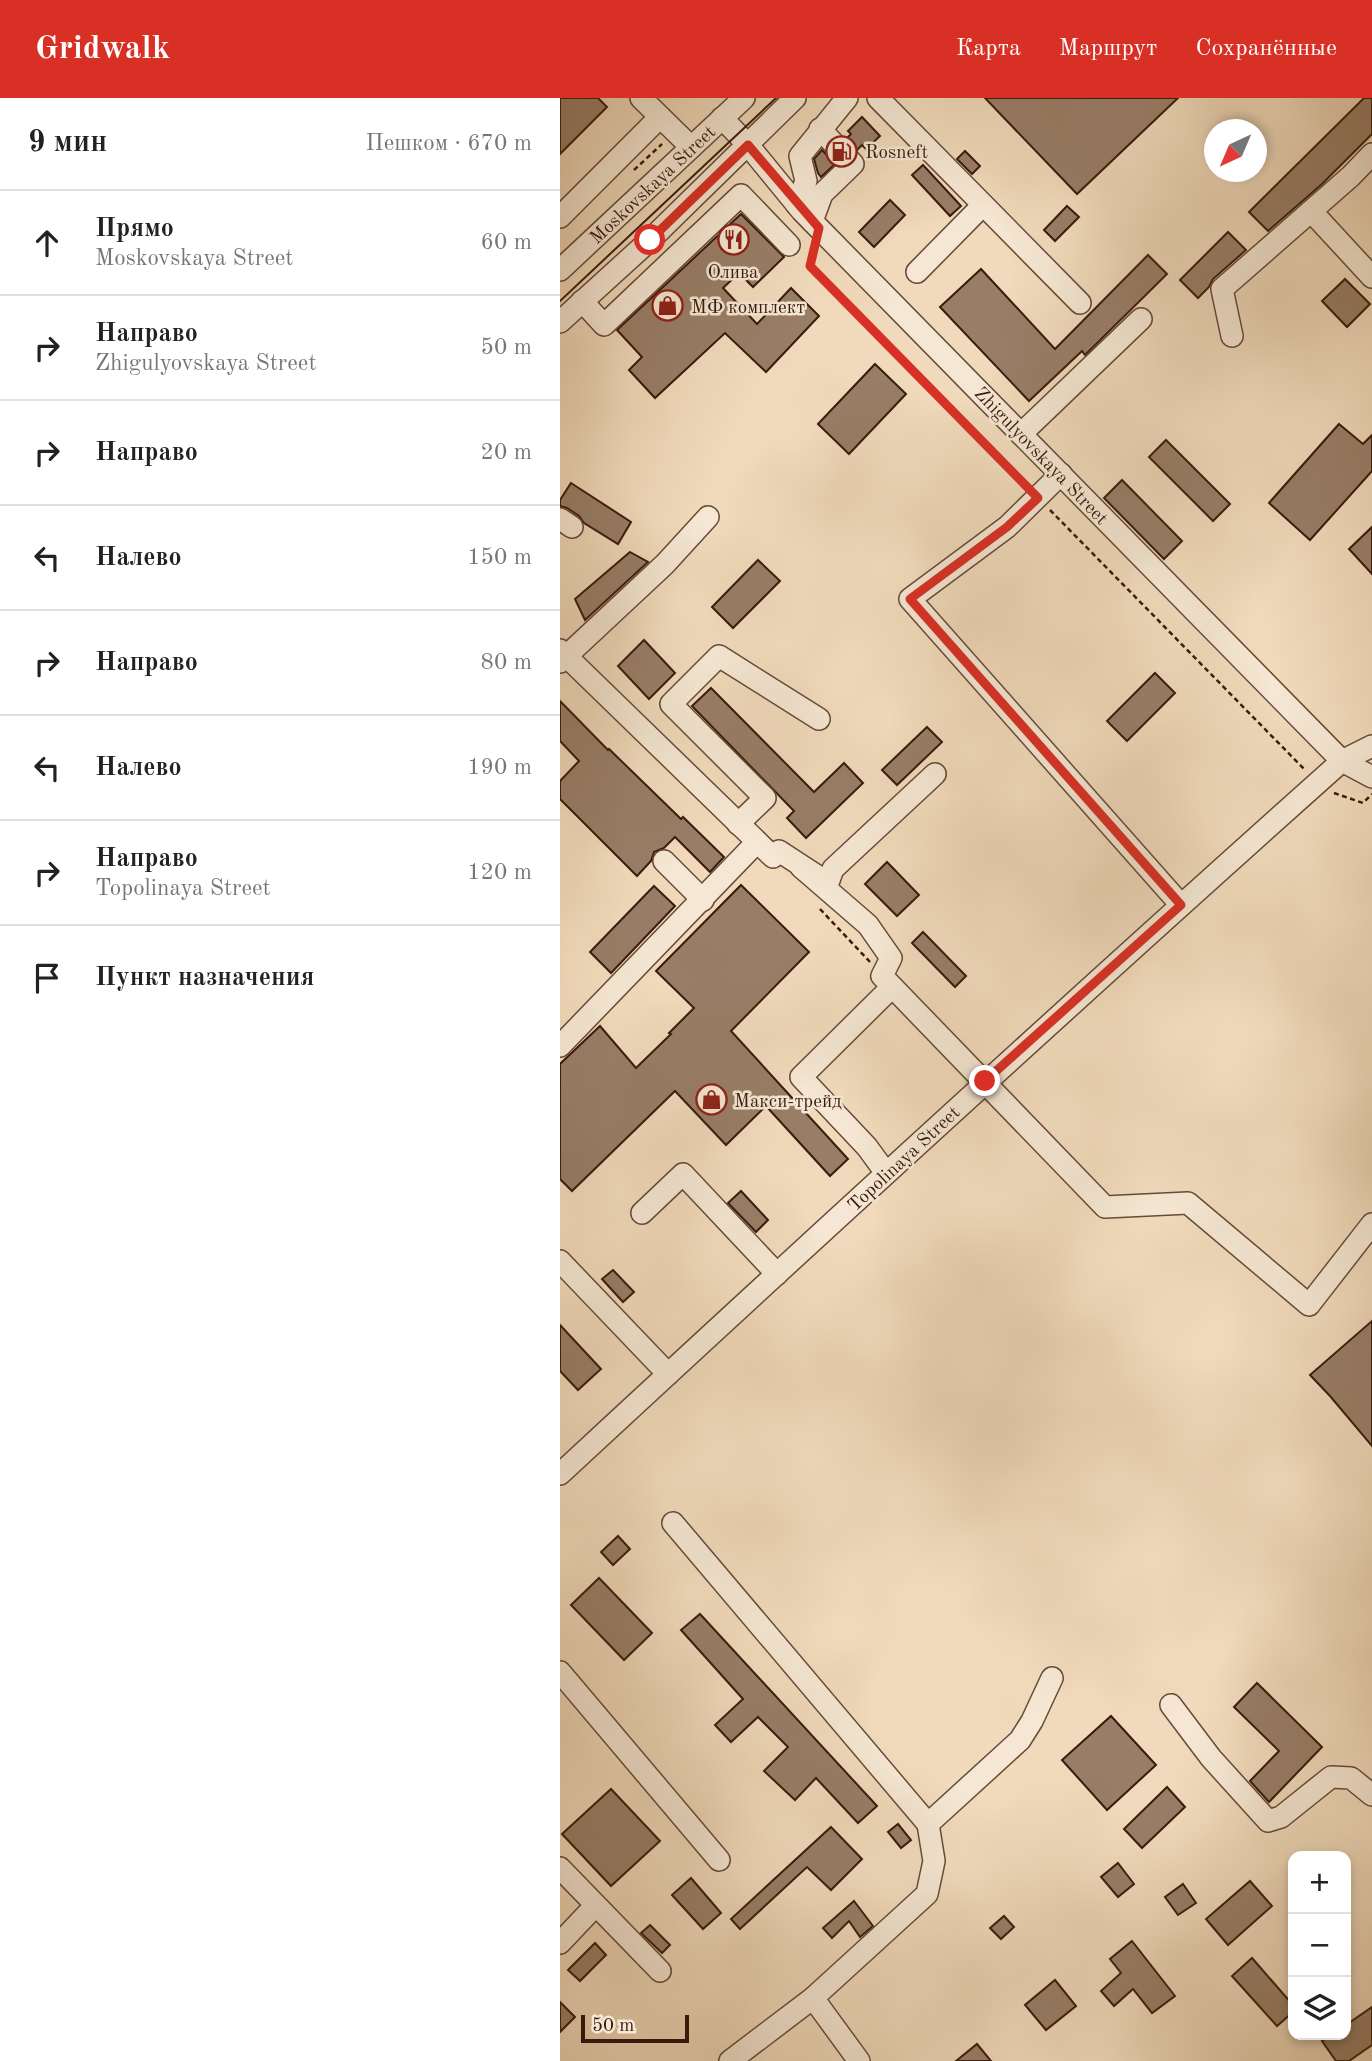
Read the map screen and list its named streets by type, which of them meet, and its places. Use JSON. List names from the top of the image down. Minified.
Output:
{"streets":{"street":["Moskovskaya Street","Zhigulyovskaya Street","Topolinaya Street"]},"crossings":[["Moskovskaya Street","Zhigulyovskaya Street"],["Zhigulyovskaya Street","Topolinaya Street"]],"places":{"fuel station":["Rosneft"],"restaurant":["Олива"],"shop":["МФ комплект","Макси-трейд"]},"scale_bar":"50 m","north":"bottom left","page":{"header":"Gridwalk","nav":["Карта","Маршрут","Сохранённые"],"heading":["9 мин","Пешком · 670 m"],"list":[["Прямо","Moskovskaya Street","60 m"],["Направо","Zhigulyovskaya Street","50 m"],["Направо","20 m"],["Налево","150 m"],["Направо","80 m"],["Налево","190 m"],["Направо","Topolinaya Street","120 m"],"Пункт назначения"],"map_buttons":["+","−"],"scale":"50 m"}}
